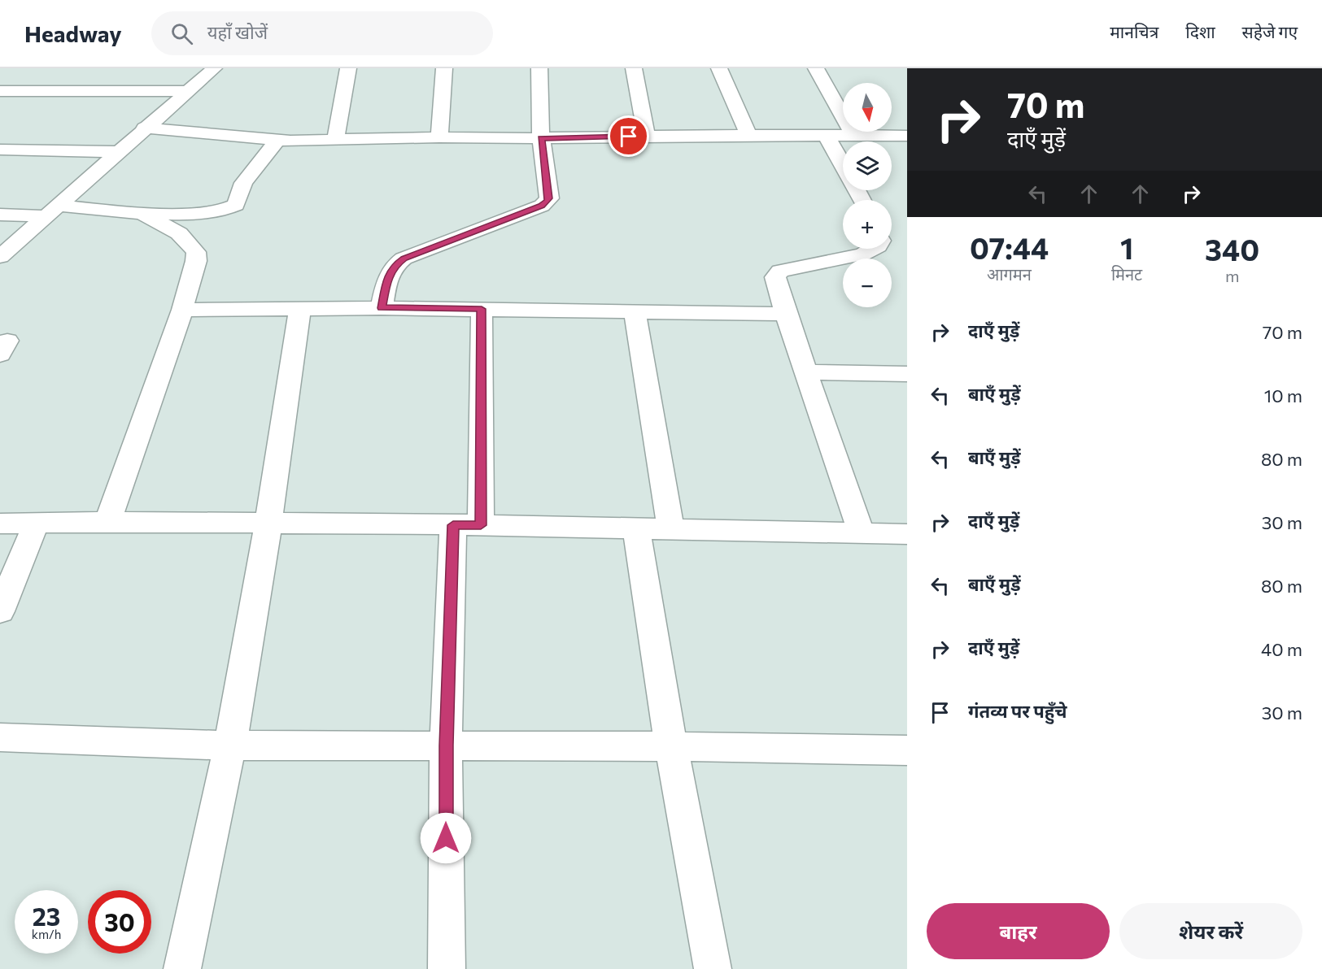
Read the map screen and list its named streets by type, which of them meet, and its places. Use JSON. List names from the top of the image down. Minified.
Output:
{"north":"bottom","page":{"header":"Headway","search":"यहाँ खोजें","nav":["मानचित्र","दिशा","सहेजे गए"],"turn":["70 m","दाएँ मुड़ें"],"map_buttons":["+","−"],"eta":["07:44","आगमन","1","मिनट","340","m"],"list":[{"name":"दाएँ मुड़ें","value":"70 m"},{"name":"बाएँ मुड़ें","value":"10 m"},{"name":"बाएँ मुड़ें","value":"80 m"},{"name":"दाएँ मुड़ें","value":"30 m"},{"name":"बाएँ मुड़ें","value":"80 m"},{"name":"दाएँ मुड़ें","value":"40 m"},{"name":"गंतव्य पर पहुँचे","value":"30 m"}],"speed":"23 km/h","limit":"30","buttons":["बाहर","शेयर करें"]}}
